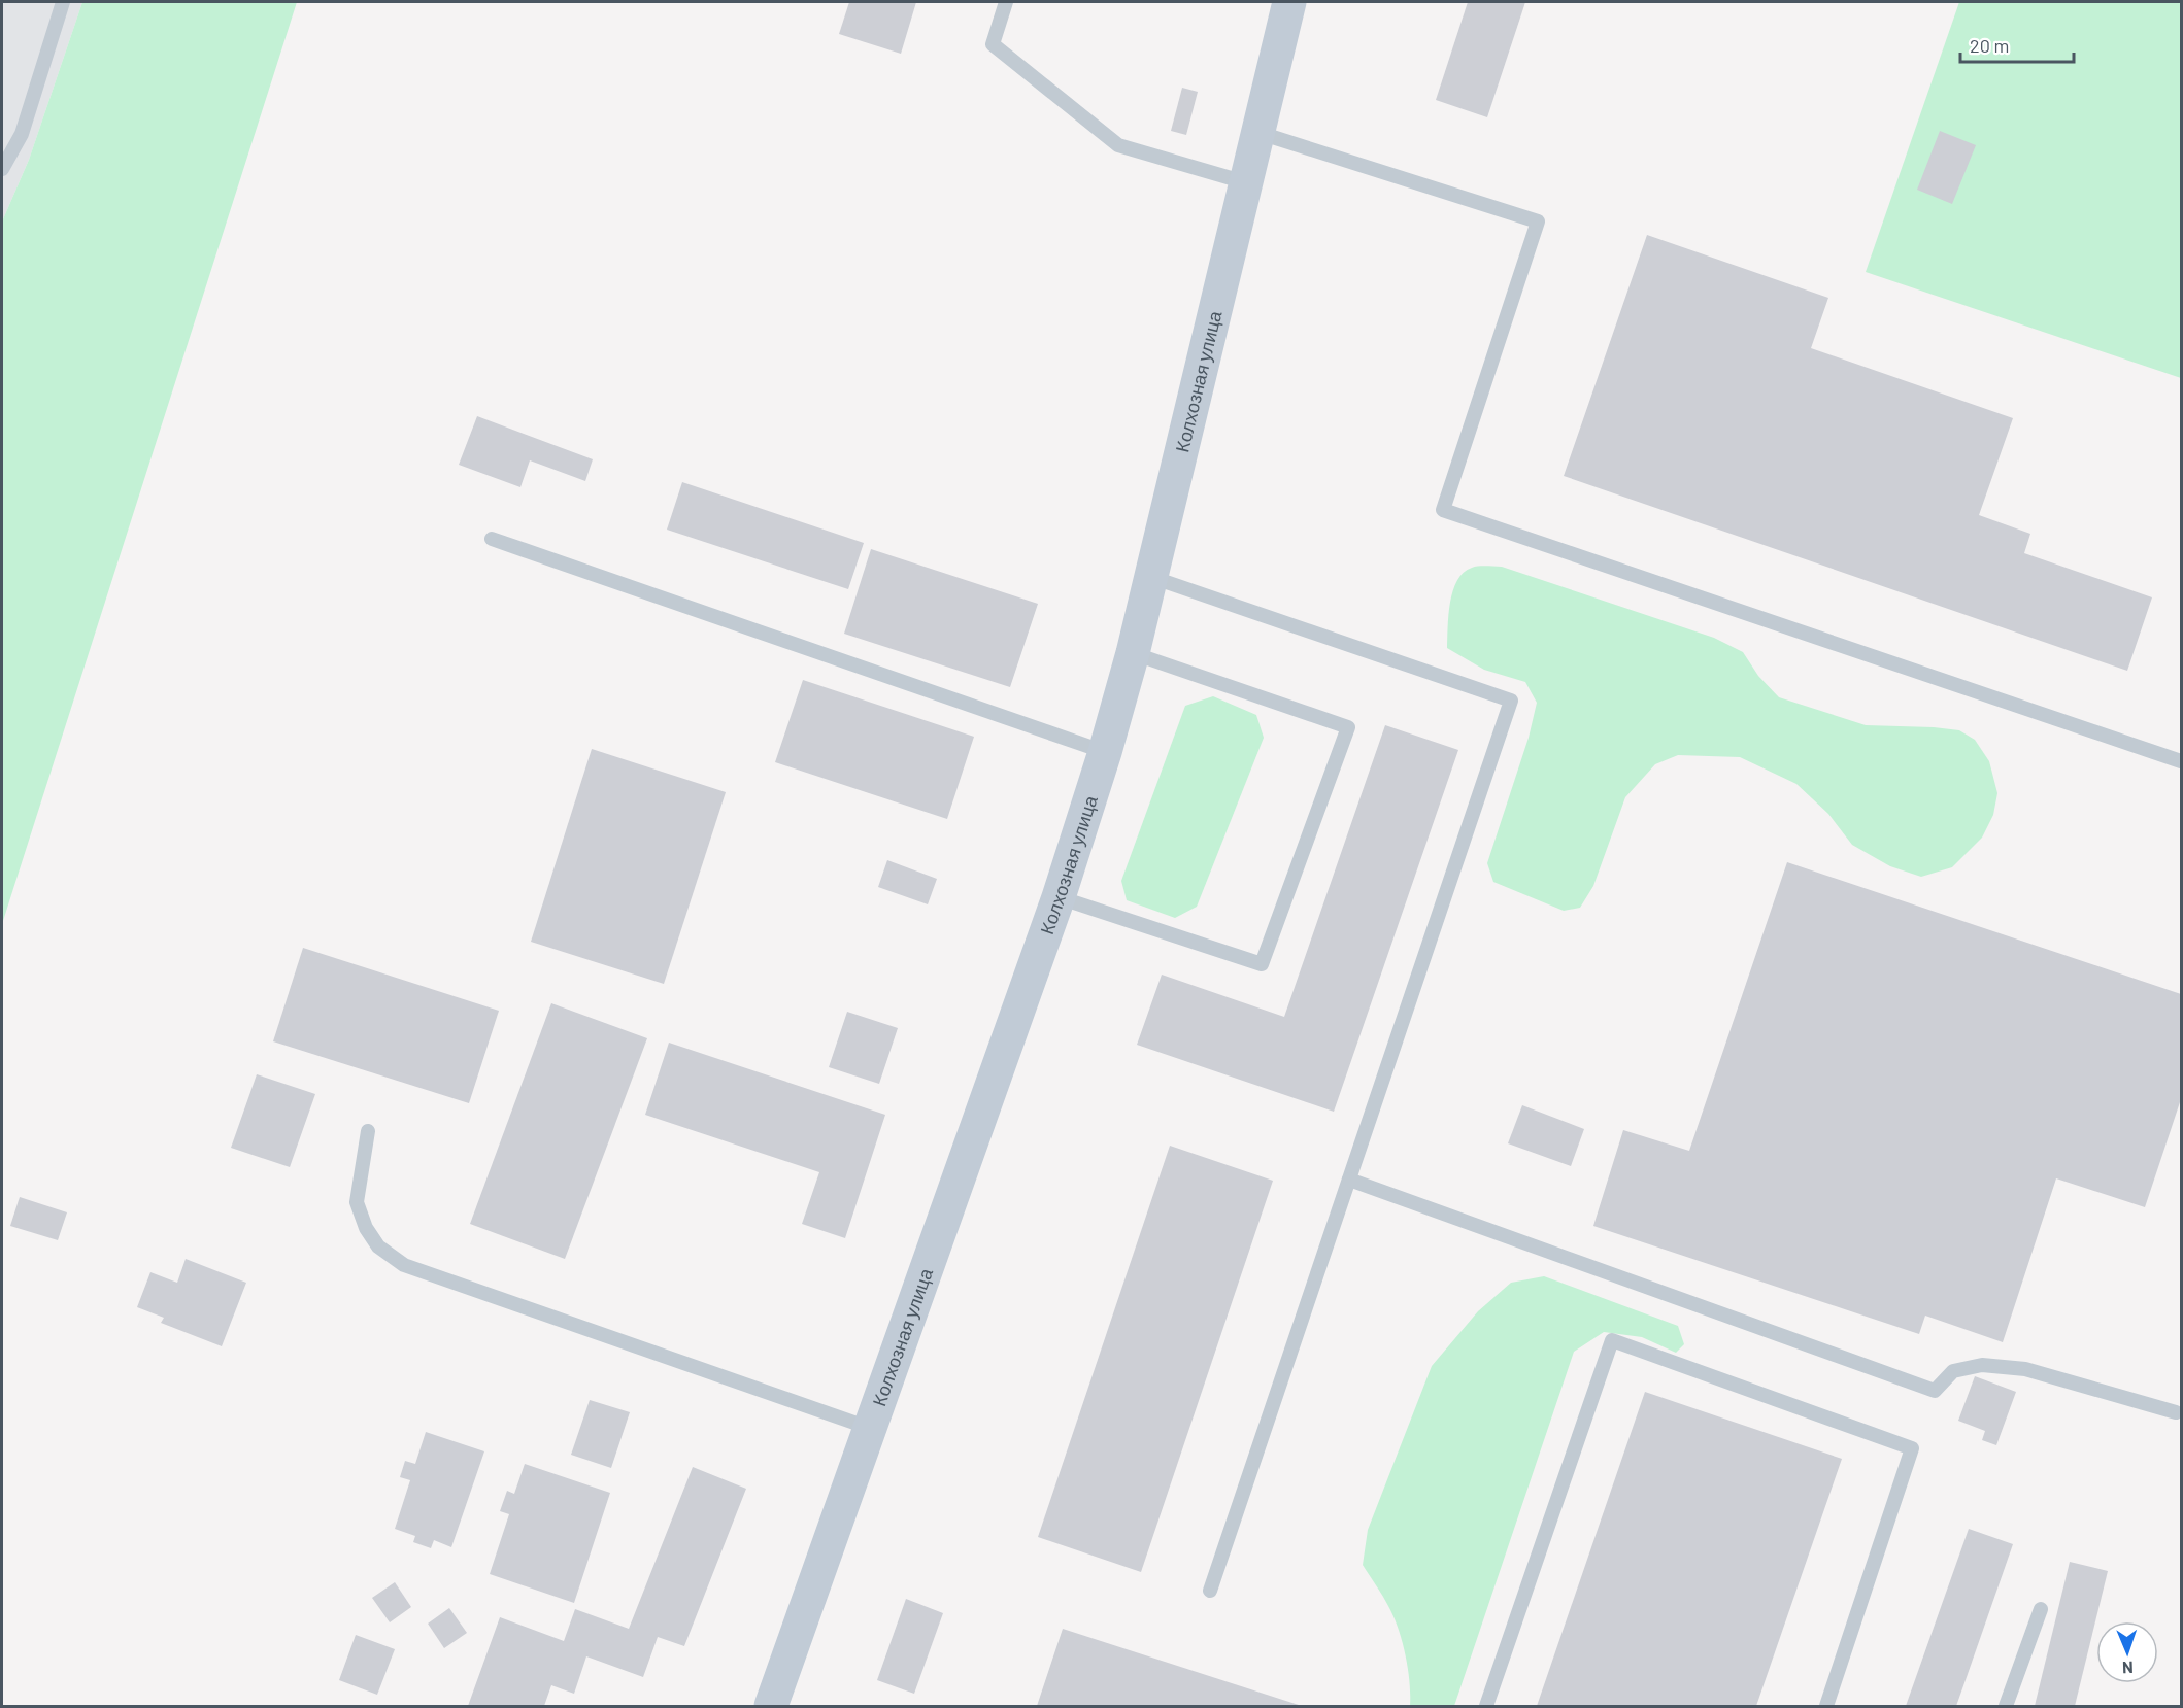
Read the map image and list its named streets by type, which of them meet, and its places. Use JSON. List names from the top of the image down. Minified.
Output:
{"streets":{"street":["Колхозная улица"]},"scale_bar":"20 m","north":"bottom"}
